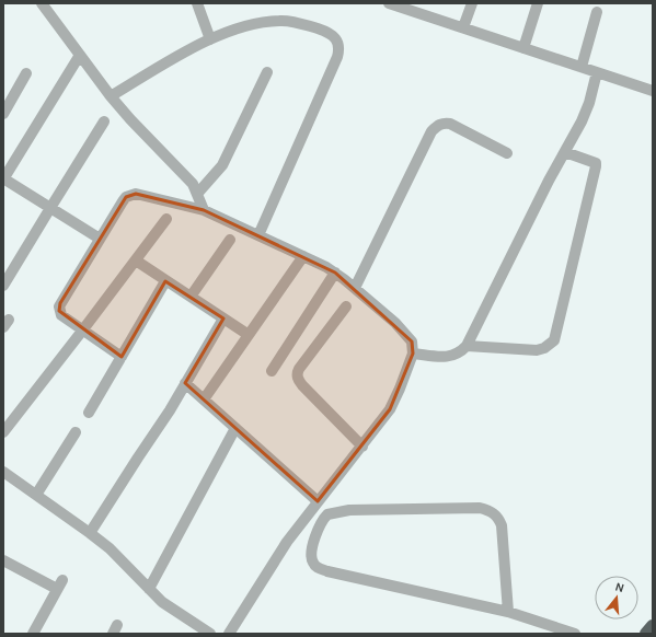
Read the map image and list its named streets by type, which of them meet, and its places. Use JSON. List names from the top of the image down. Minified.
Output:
{"north":"top"}
